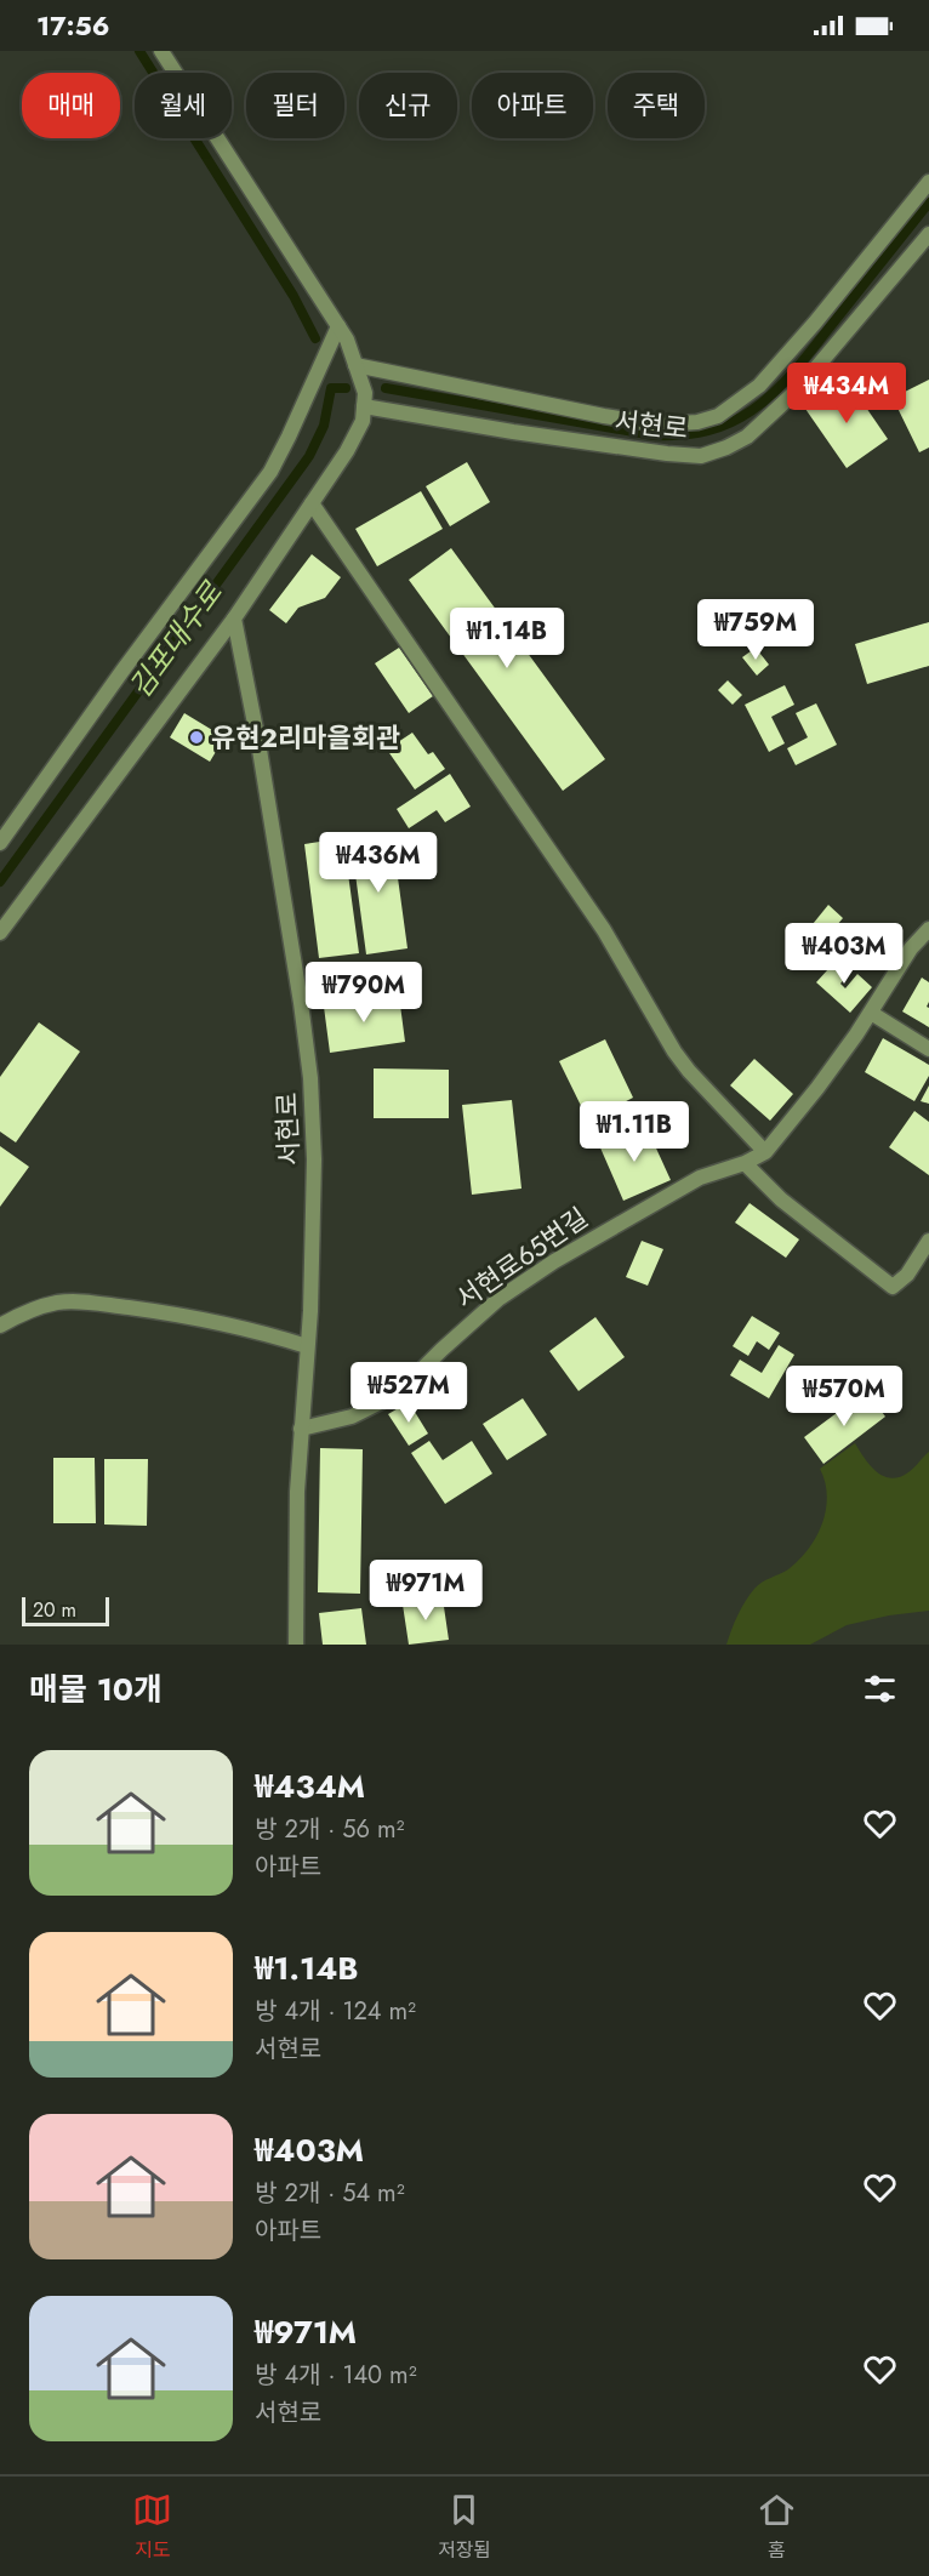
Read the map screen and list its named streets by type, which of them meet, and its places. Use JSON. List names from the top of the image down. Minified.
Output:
{"streets":{"street":["서현로","서현로65번길"]},"crossings":[["서현로","서현로65번길"]],"water":["김포대수로"],"places":["유현2리마을회관"],"scale_bar":"20 m","page":{"status":"17:56","chip":["매매","월세","필터","신규","아파트","주택"],"price":["₩434M","₩759M","₩1.14B","₩436M","₩403M","₩790M","₩1.11B","₩527M","₩570M","₩971M"],"scale":"20 m","heading":"매물 10개","list":[{"name":"₩434M","note":"방 2개 · 56 m² · 아파트"},{"name":"₩1.14B","note":"방 4개 · 124 m² · 서현로"},{"name":"₩403M","note":"방 2개 · 54 m² · 아파트"},{"name":"₩971M","note":"방 4개 · 140 m² · 서현로"}],"tabs":["지도","저장됨","홈"]}}
